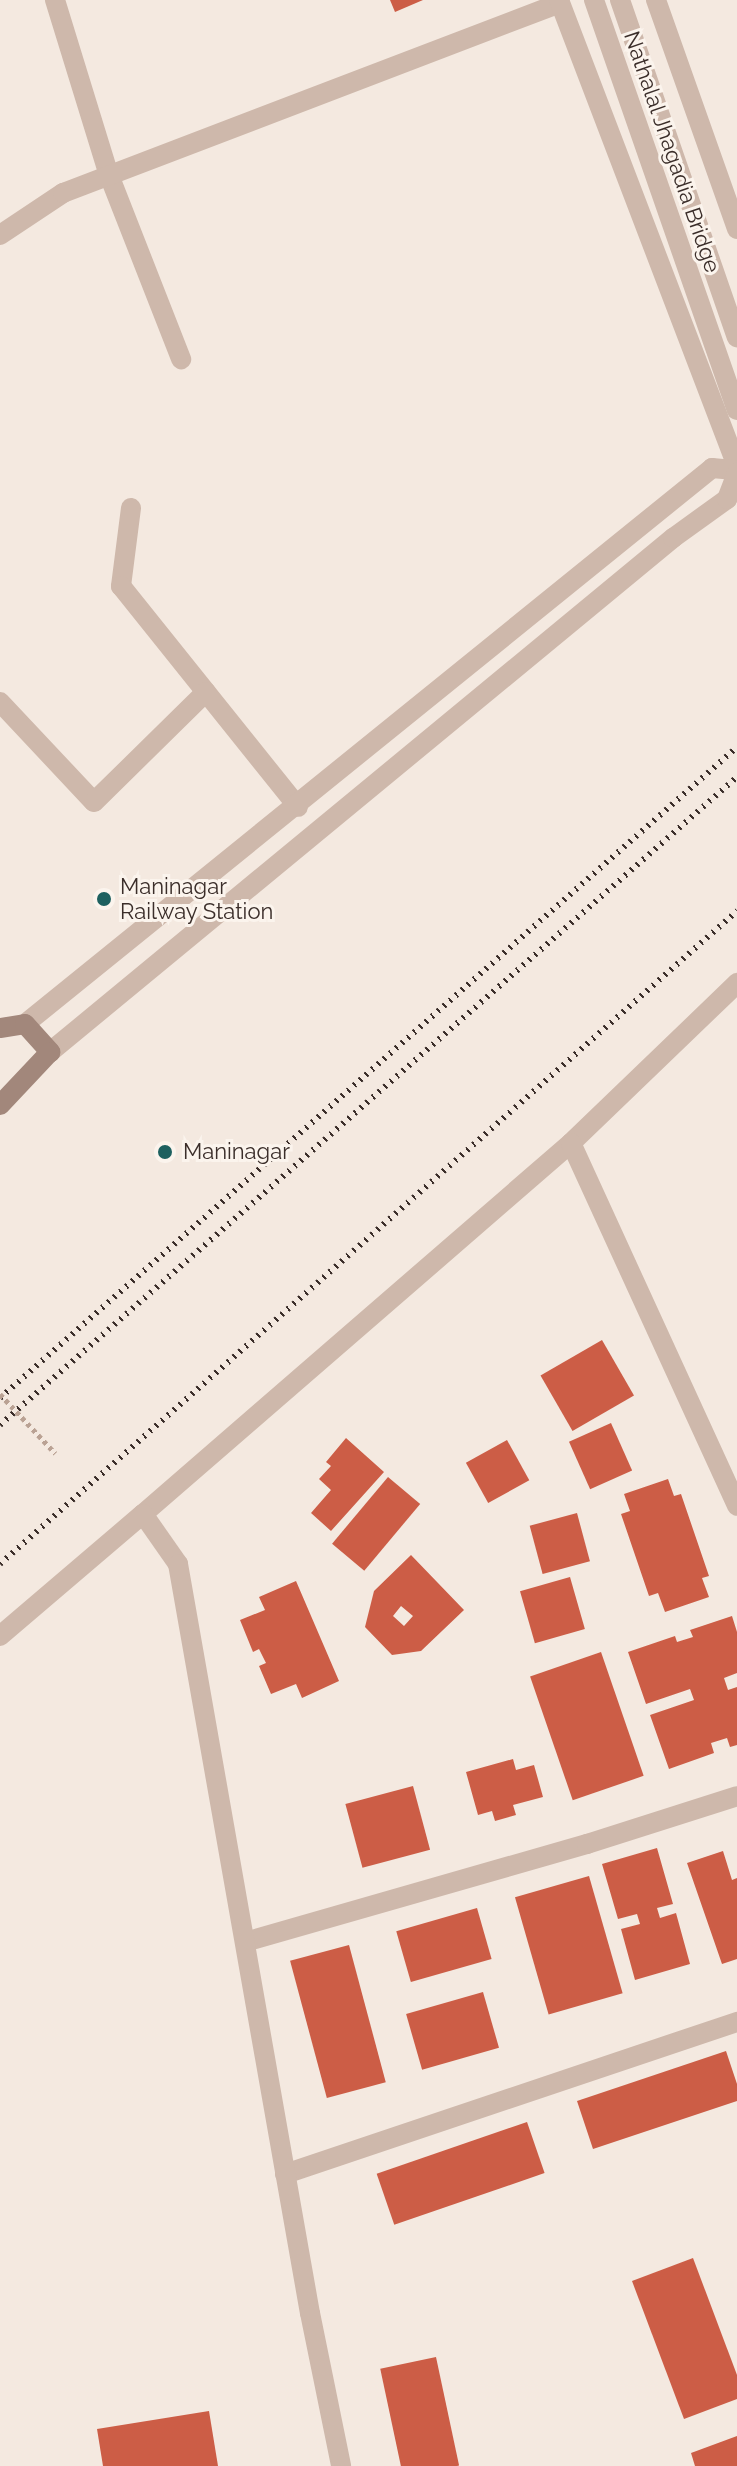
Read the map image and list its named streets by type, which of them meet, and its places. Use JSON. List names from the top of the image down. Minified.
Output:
{"streets":{"street":["Nathalal Jhagadia Bridge"]},"places":["Maninagar Railway Station","Maninagar"]}
